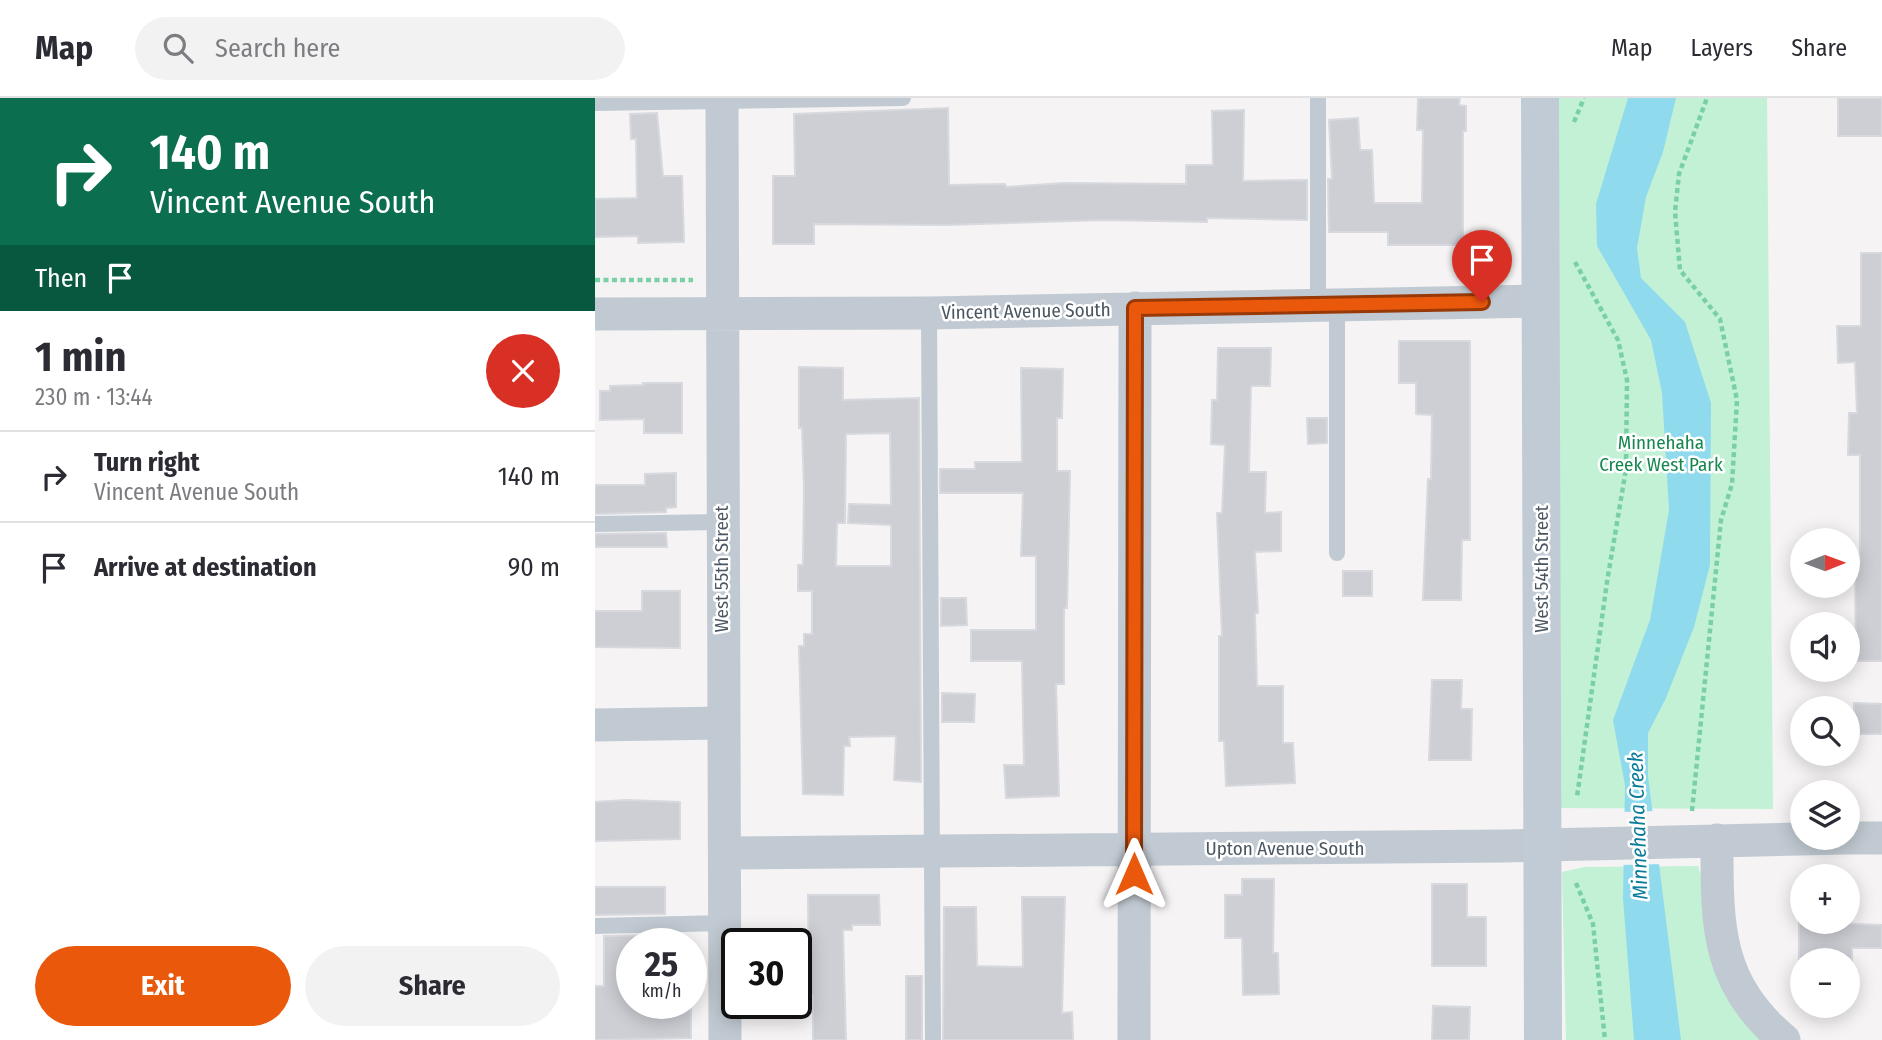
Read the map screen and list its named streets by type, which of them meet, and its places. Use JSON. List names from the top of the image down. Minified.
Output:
{"streets":{"street":["Vincent Avenue South","West 55th Street","West 54th Street","Upton Avenue South"]},"crossings":[["Vincent Avenue South","West 55th Street"],["Vincent Avenue South","West 54th Street"],["West 55th Street","Upton Avenue South"],["West 54th Street","Upton Avenue South"]],"water":["Minnehaha Creek"],"parks":["Minnehaha Creek West Park"],"north":"right","page":{"header":"Map","search":"Search here","nav":["Map","Layers","Share"],"turn":["140 m","Vincent Avenue South"],"then":"Then","heading":["1 min","230 m · 13:44"],"list":[{"name":"Turn right","note":"Vincent Avenue South","value":"140 m"},{"name":"Arrive at destination","value":"90 m"}],"map_buttons":["+","−"],"speed":"25 km/h","limit":"30","buttons":["Exit","Share"]}}
